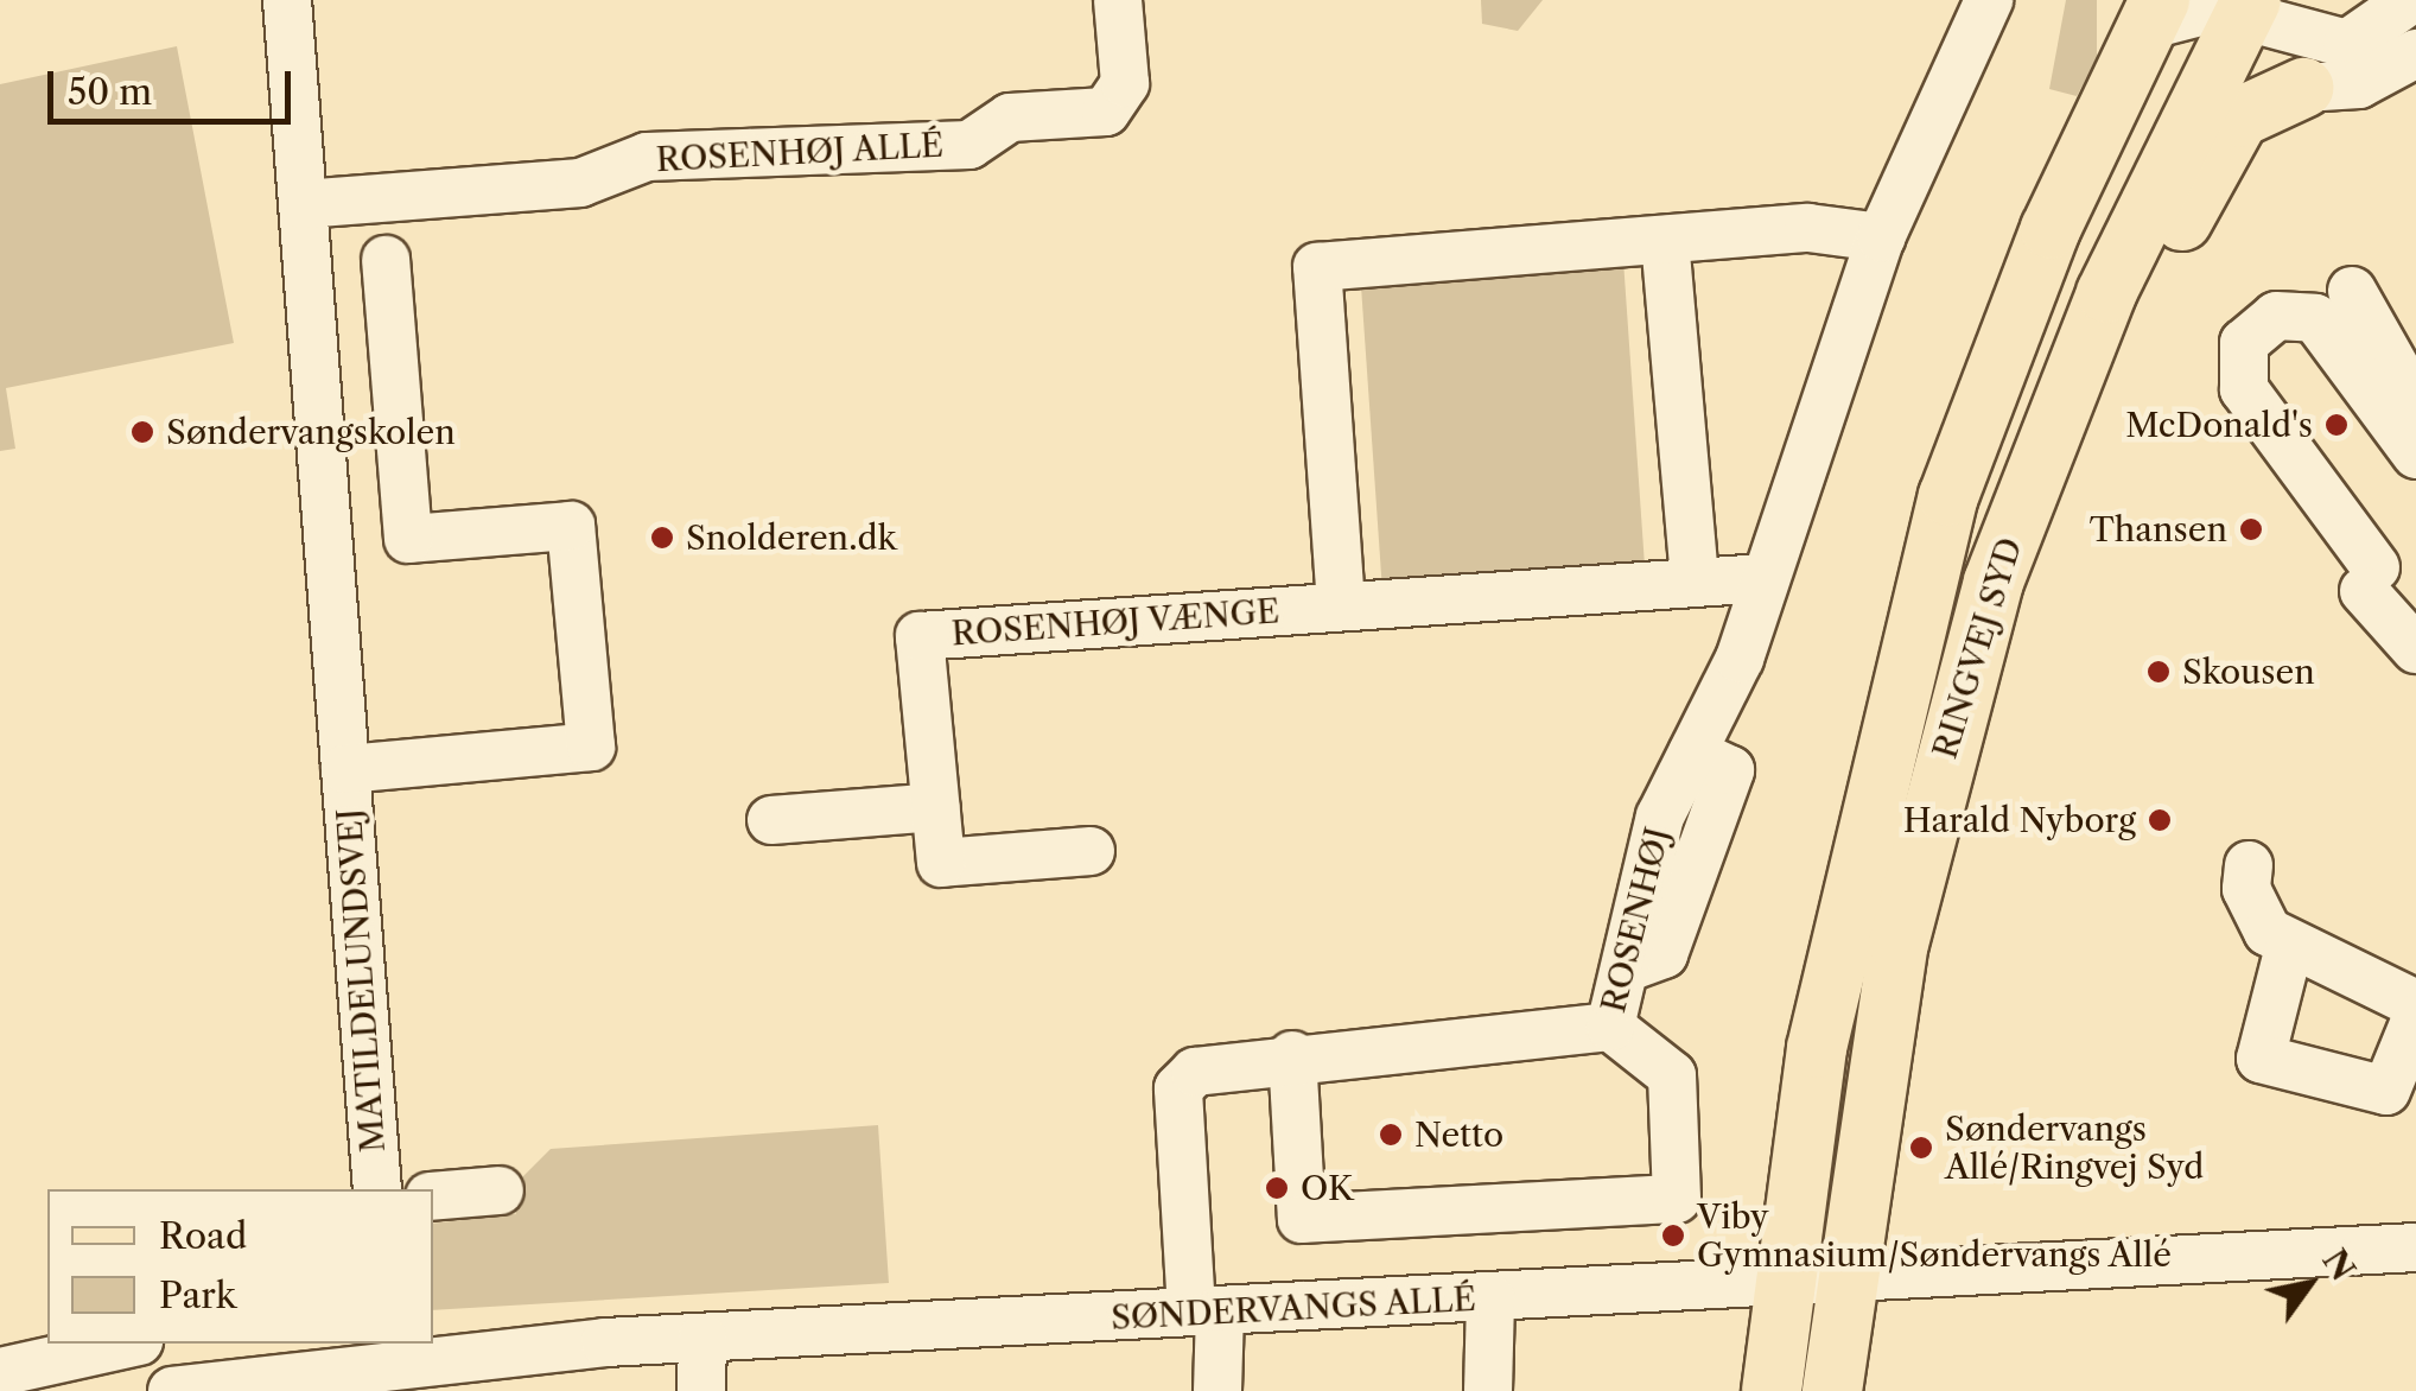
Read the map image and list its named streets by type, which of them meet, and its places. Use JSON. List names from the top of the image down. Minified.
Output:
{"streets":{"main road":["RINGVEJ SYD"],"street":["ROSENHØJ ALLÉ","ROSENHØJ VÆNGE","ROSENHØJ","MATILDELUNDSVEJ","SØNDERVANGS ALLÉ"]},"crossings":[["ROSENHØJ ALLÉ","MATILDELUNDSVEJ"],["ROSENHØJ VÆNGE","ROSENHØJ"],["RINGVEJ SYD","SØNDERVANGS ALLÉ"],["ROSENHØJ","SØNDERVANGS ALLÉ"]],"places":["McDonald's","Søndervangskolen","Thansen","Snolderen.dk","Skousen","Harald Nyborg","Netto","Søndervangs Allé/Ringvej Syd","OK","Viby Gymnasium/Søndervangs Allé"],"legend":["Road","Park"],"scale_bar":"50 m","north":"top right"}
